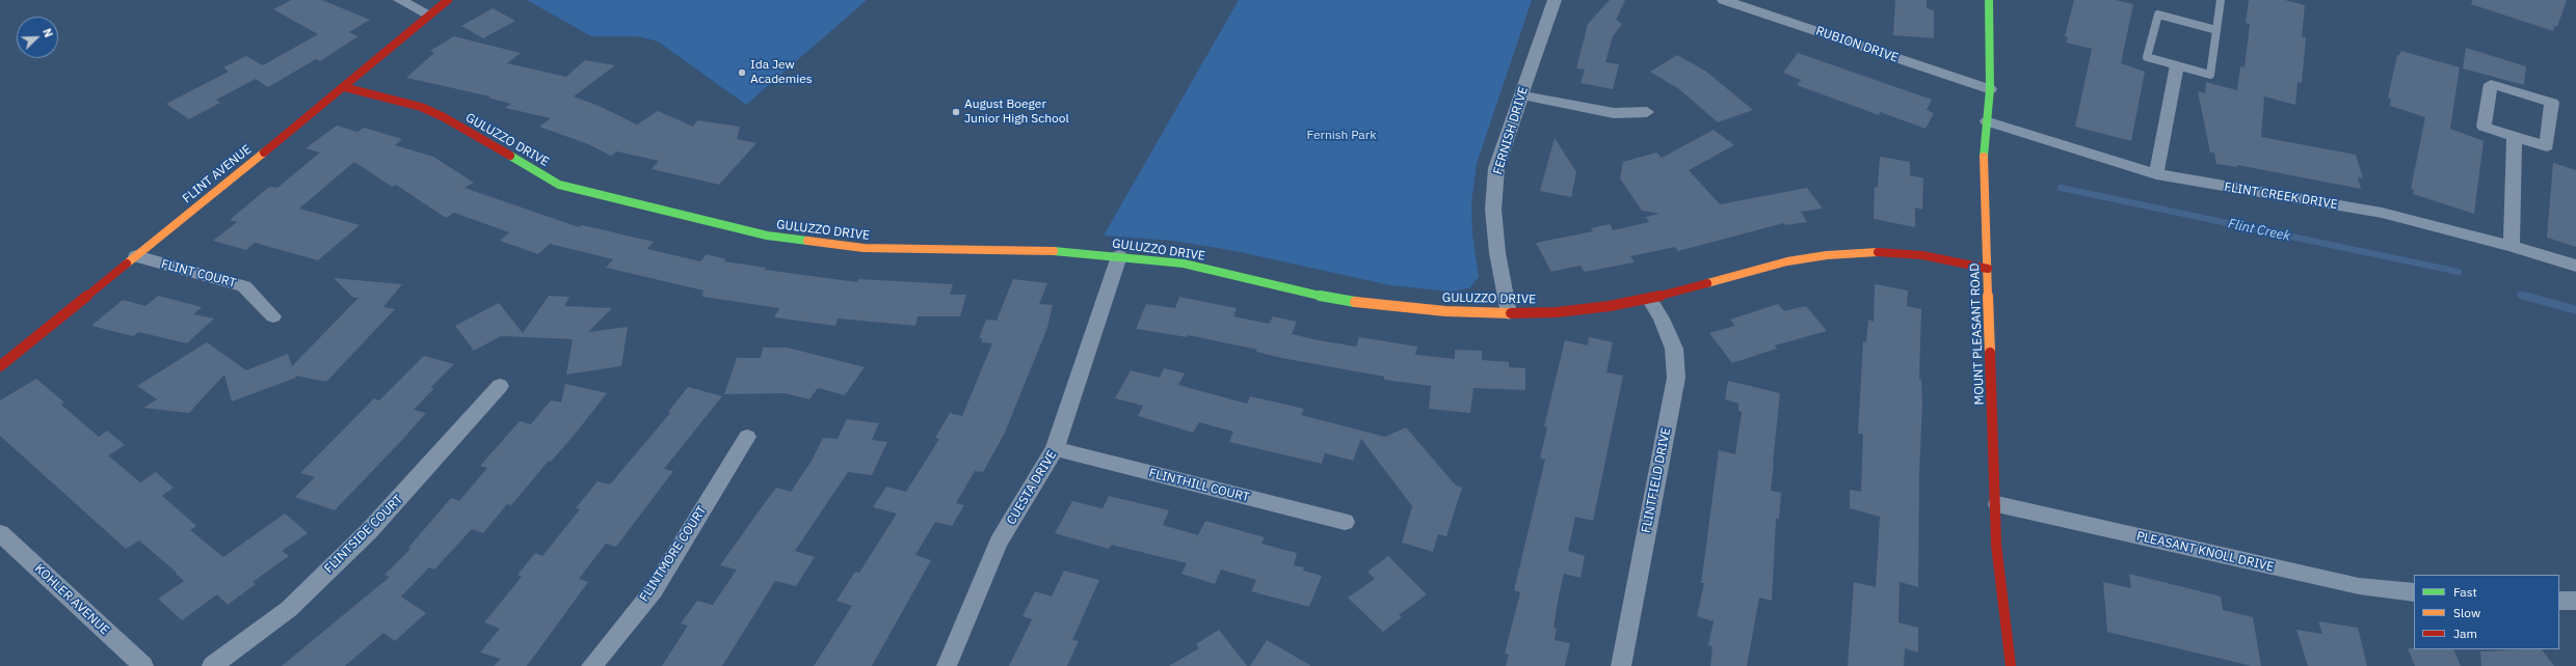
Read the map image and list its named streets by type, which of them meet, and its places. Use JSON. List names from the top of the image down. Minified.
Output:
{"streets":{"street":["RUBION DRIVE","FERNISH DRIVE","GULUZZO DRIVE","FLINT AVENUE","FLINT CREEK DRIVE","FLINT COURT","MOUNT PLEASANT ROAD","FLINTFIELD DRIVE","FLINTHILL COURT","CUESTA DRIVE","FLINTSIDE COURT","PLEASANT KNOLL DRIVE","FLINTMORE COURT","KOHLER AVENUE"]},"crossings":[["RUBION DRIVE","MOUNT PLEASANT ROAD"],["FERNISH DRIVE","GULUZZO DRIVE"],["GULUZZO DRIVE","FLINT AVENUE"],["GULUZZO DRIVE","MOUNT PLEASANT ROAD"],["GULUZZO DRIVE","FLINTFIELD DRIVE"],["GULUZZO DRIVE","CUESTA DRIVE"],["FLINT AVENUE","FLINT COURT"],["FLINT CREEK DRIVE","MOUNT PLEASANT ROAD"],["MOUNT PLEASANT ROAD","PLEASANT KNOLL DRIVE"],["FLINTHILL COURT","CUESTA DRIVE"]],"water":["Flint Creek"],"parks":["Fernish Park"],"places":["Ida Jew Academies","August Boeger Junior High School"],"legend":["Fast","Slow","Jam"],"north":"top right"}
